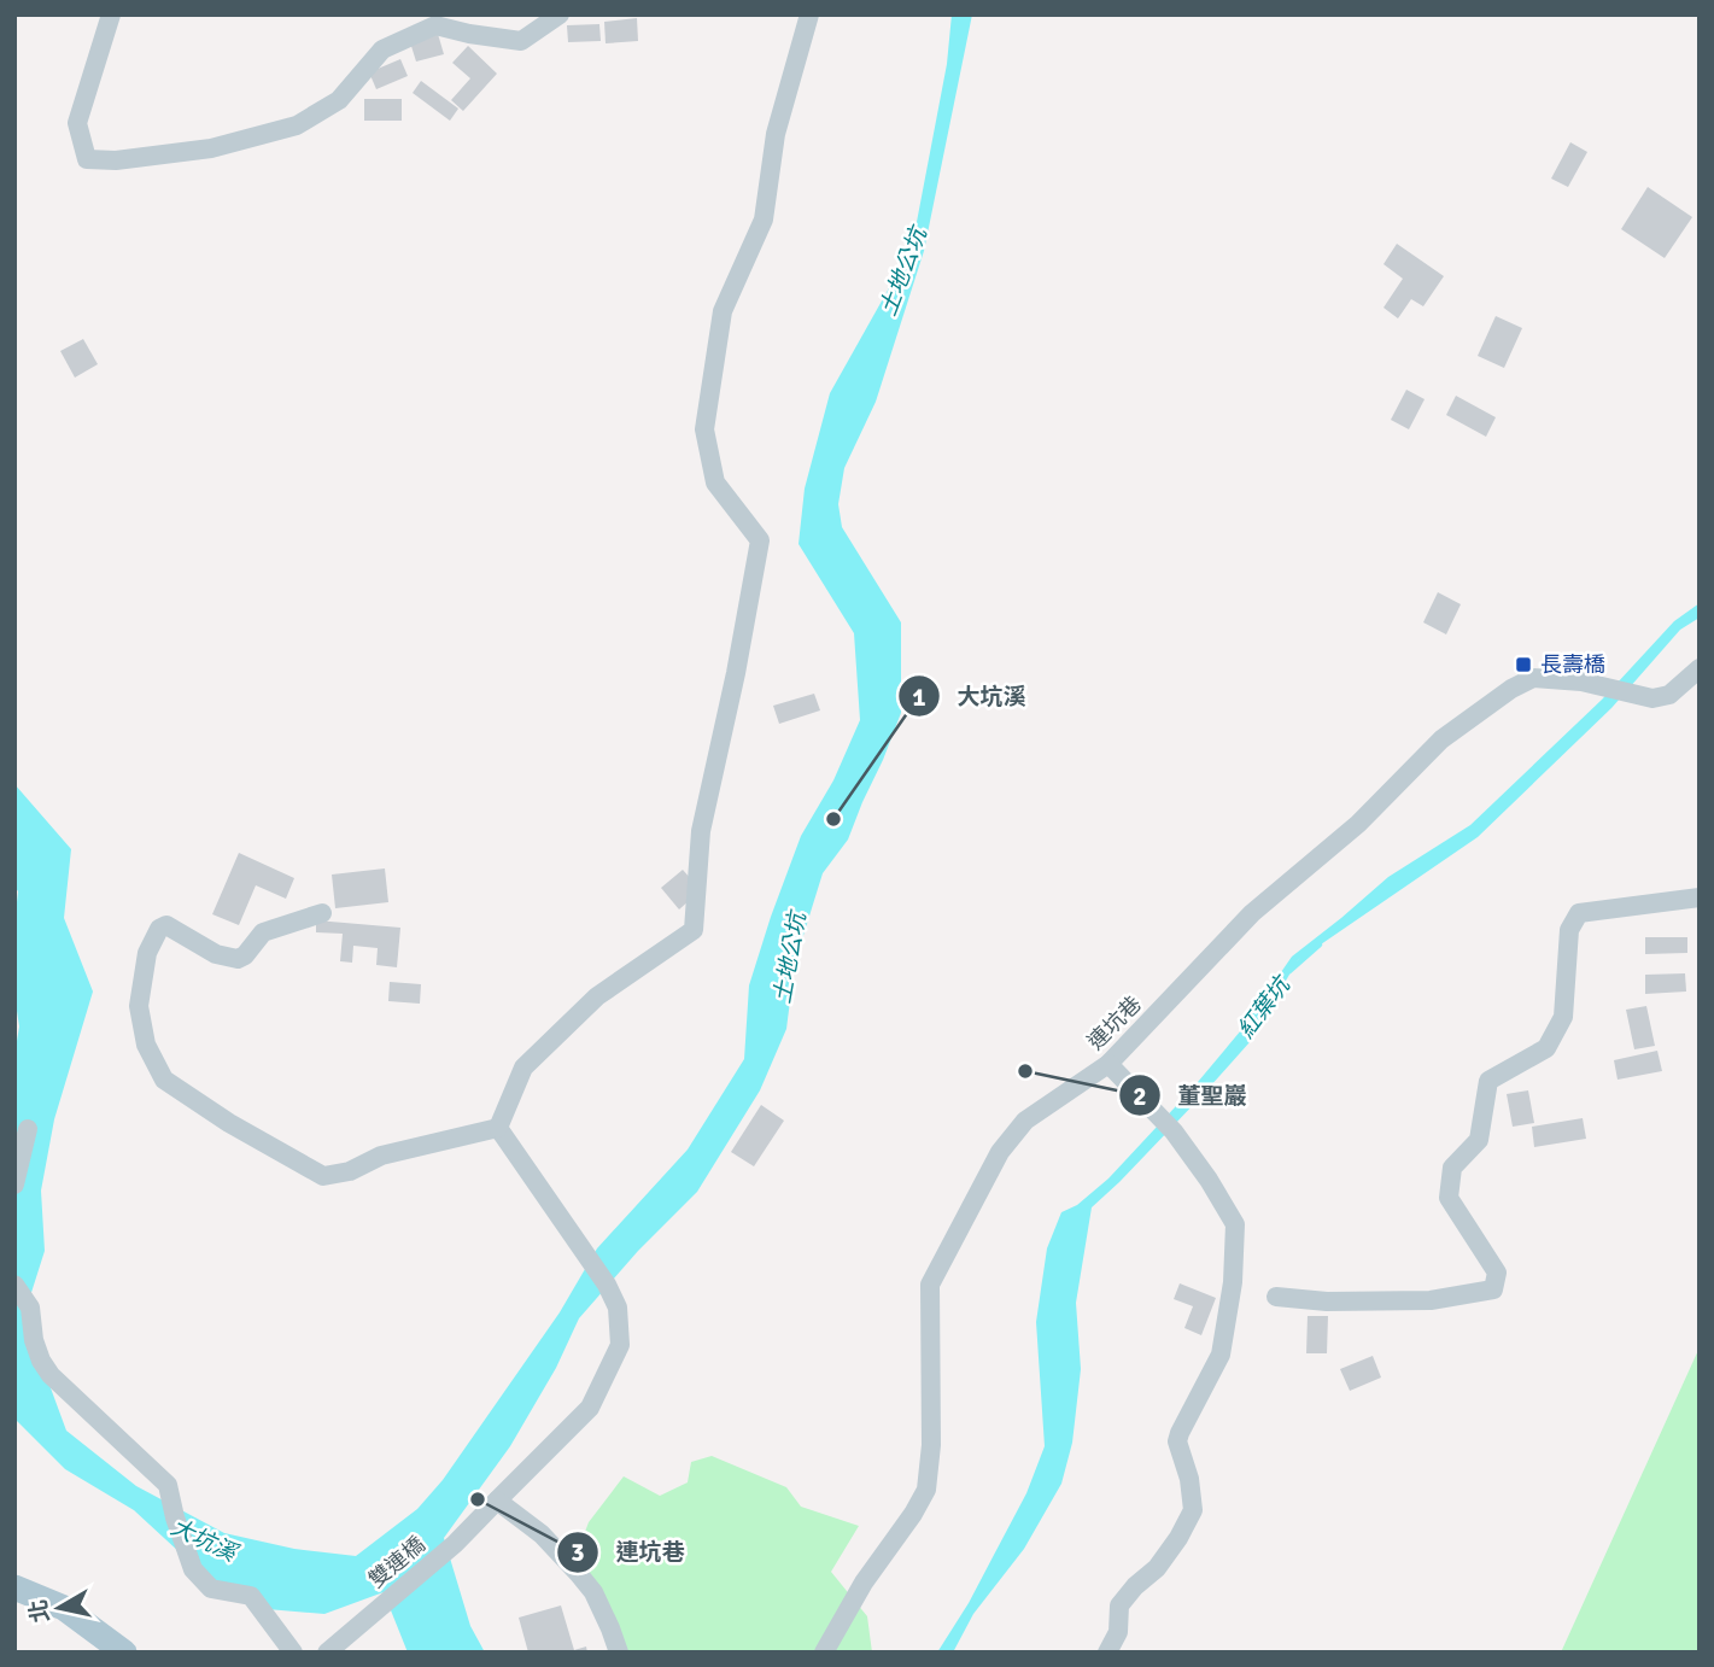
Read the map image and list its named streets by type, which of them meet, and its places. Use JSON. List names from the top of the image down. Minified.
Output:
{"streets":{"street":["連坑巷","雙連橋"]},"water":["土地公坑","紅葉坑","大坑溪"],"places":{"transit":["長壽橋"],"other":["大坑溪","董聖巖","連坑巷"]},"north":"left"}
